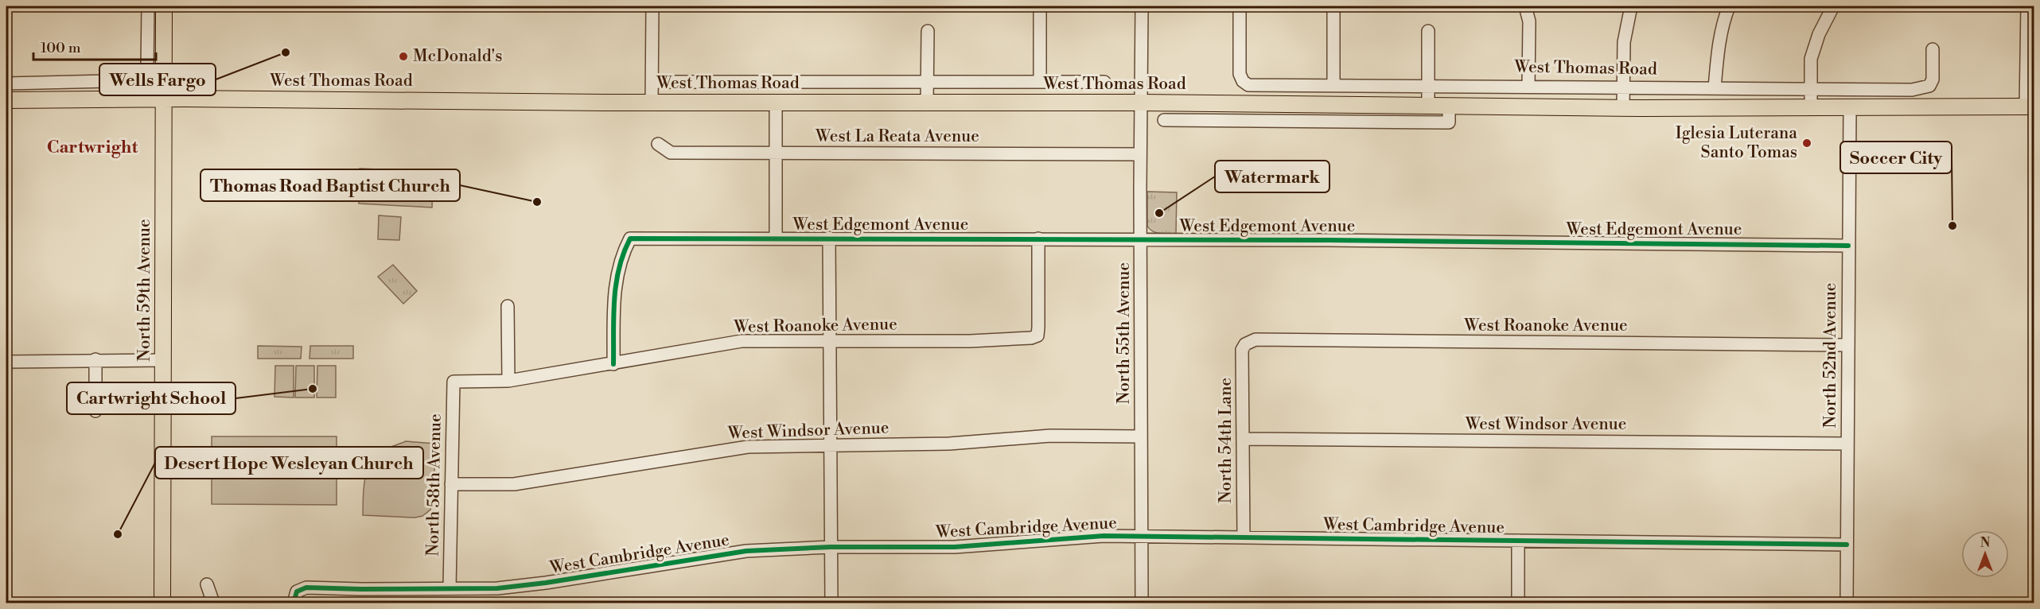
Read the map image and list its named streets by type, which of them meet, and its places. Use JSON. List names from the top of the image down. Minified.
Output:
{"streets":{"main road":["West Thomas Road","North 59th Avenue"],"street":["West La Reata Avenue","West Edgemont Avenue","West Roanoke Avenue","North 55th Avenue","North 52nd Avenue","West Windsor Avenue","North 54th Lane","North 58th Avenue","West Cambridge Avenue"]},"crossings":[["West Thomas Road","North 59th Avenue"],["West Thomas Road","North 55th Avenue"],["West Thomas Road","North 52nd Avenue"],["West La Reata Avenue","North 55th Avenue"],["West Edgemont Avenue","West Roanoke Avenue"],["West Edgemont Avenue","North 55th Avenue"],["West Edgemont Avenue","North 52nd Avenue"],["West Roanoke Avenue","North 52nd Avenue"],["West Roanoke Avenue","North 54th Lane"],["West Roanoke Avenue","North 58th Avenue"],["North 55th Avenue","West Windsor Avenue"],["North 55th Avenue","West Cambridge Avenue"],["North 52nd Avenue","West Windsor Avenue"],["North 52nd Avenue","West Cambridge Avenue"],["West Windsor Avenue","North 54th Lane"],["West Windsor Avenue","North 58th Avenue"],["North 54th Lane","West Cambridge Avenue"],["North 58th Avenue","West Cambridge Avenue"]],"districts":["Cartwright"],"places":["Wells Fargo","McDonald's","Iglesia Luterana Santo Tomas","Thomas Road Baptist Church","Watermark","Soccer City","Cartwright School","Desert Hope Wesleyan Church"],"scale_bar":"100 m","north":"top"}
